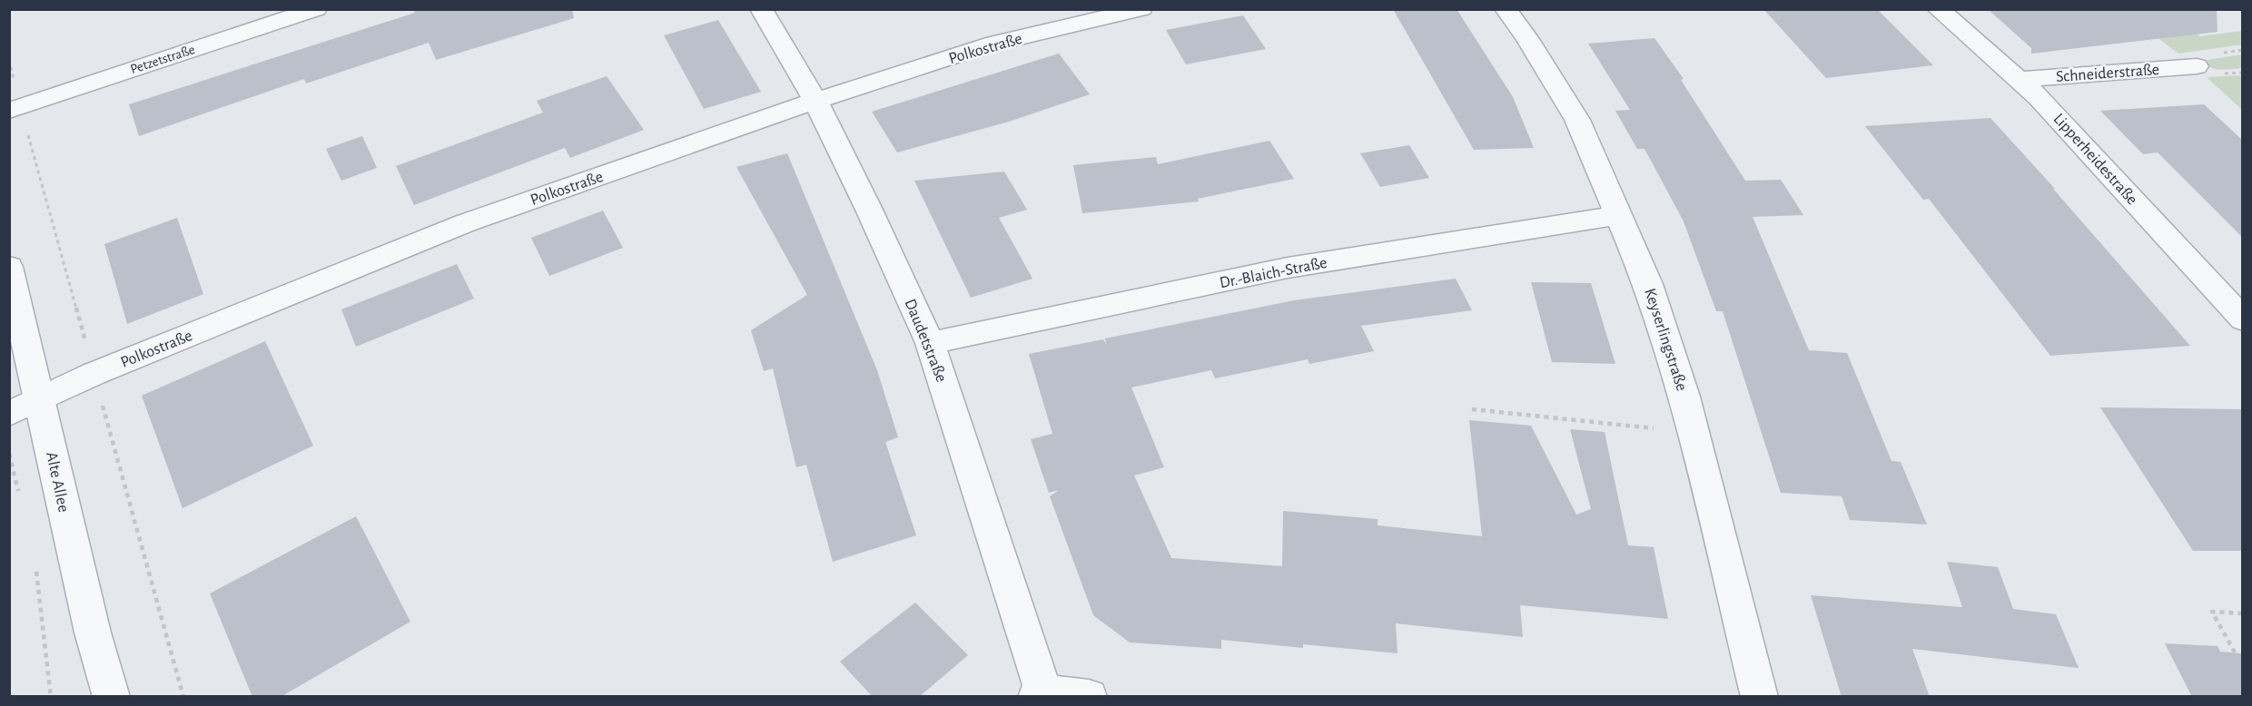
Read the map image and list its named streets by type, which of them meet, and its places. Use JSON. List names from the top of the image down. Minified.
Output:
{"streets":{"street":["Polkostraße","Petzetstraße","Schneiderstraße","Lipperheidestraße","Dr.-Blaich-Straße","Keyserlingstraße","Daudetstraße","Alte Allee"]},"crossings":[["Polkostraße","Daudetstraße"],["Polkostraße","Alte Allee"],["Schneiderstraße","Lipperheidestraße"],["Dr.-Blaich-Straße","Keyserlingstraße"],["Dr.-Blaich-Straße","Daudetstraße"]]}
